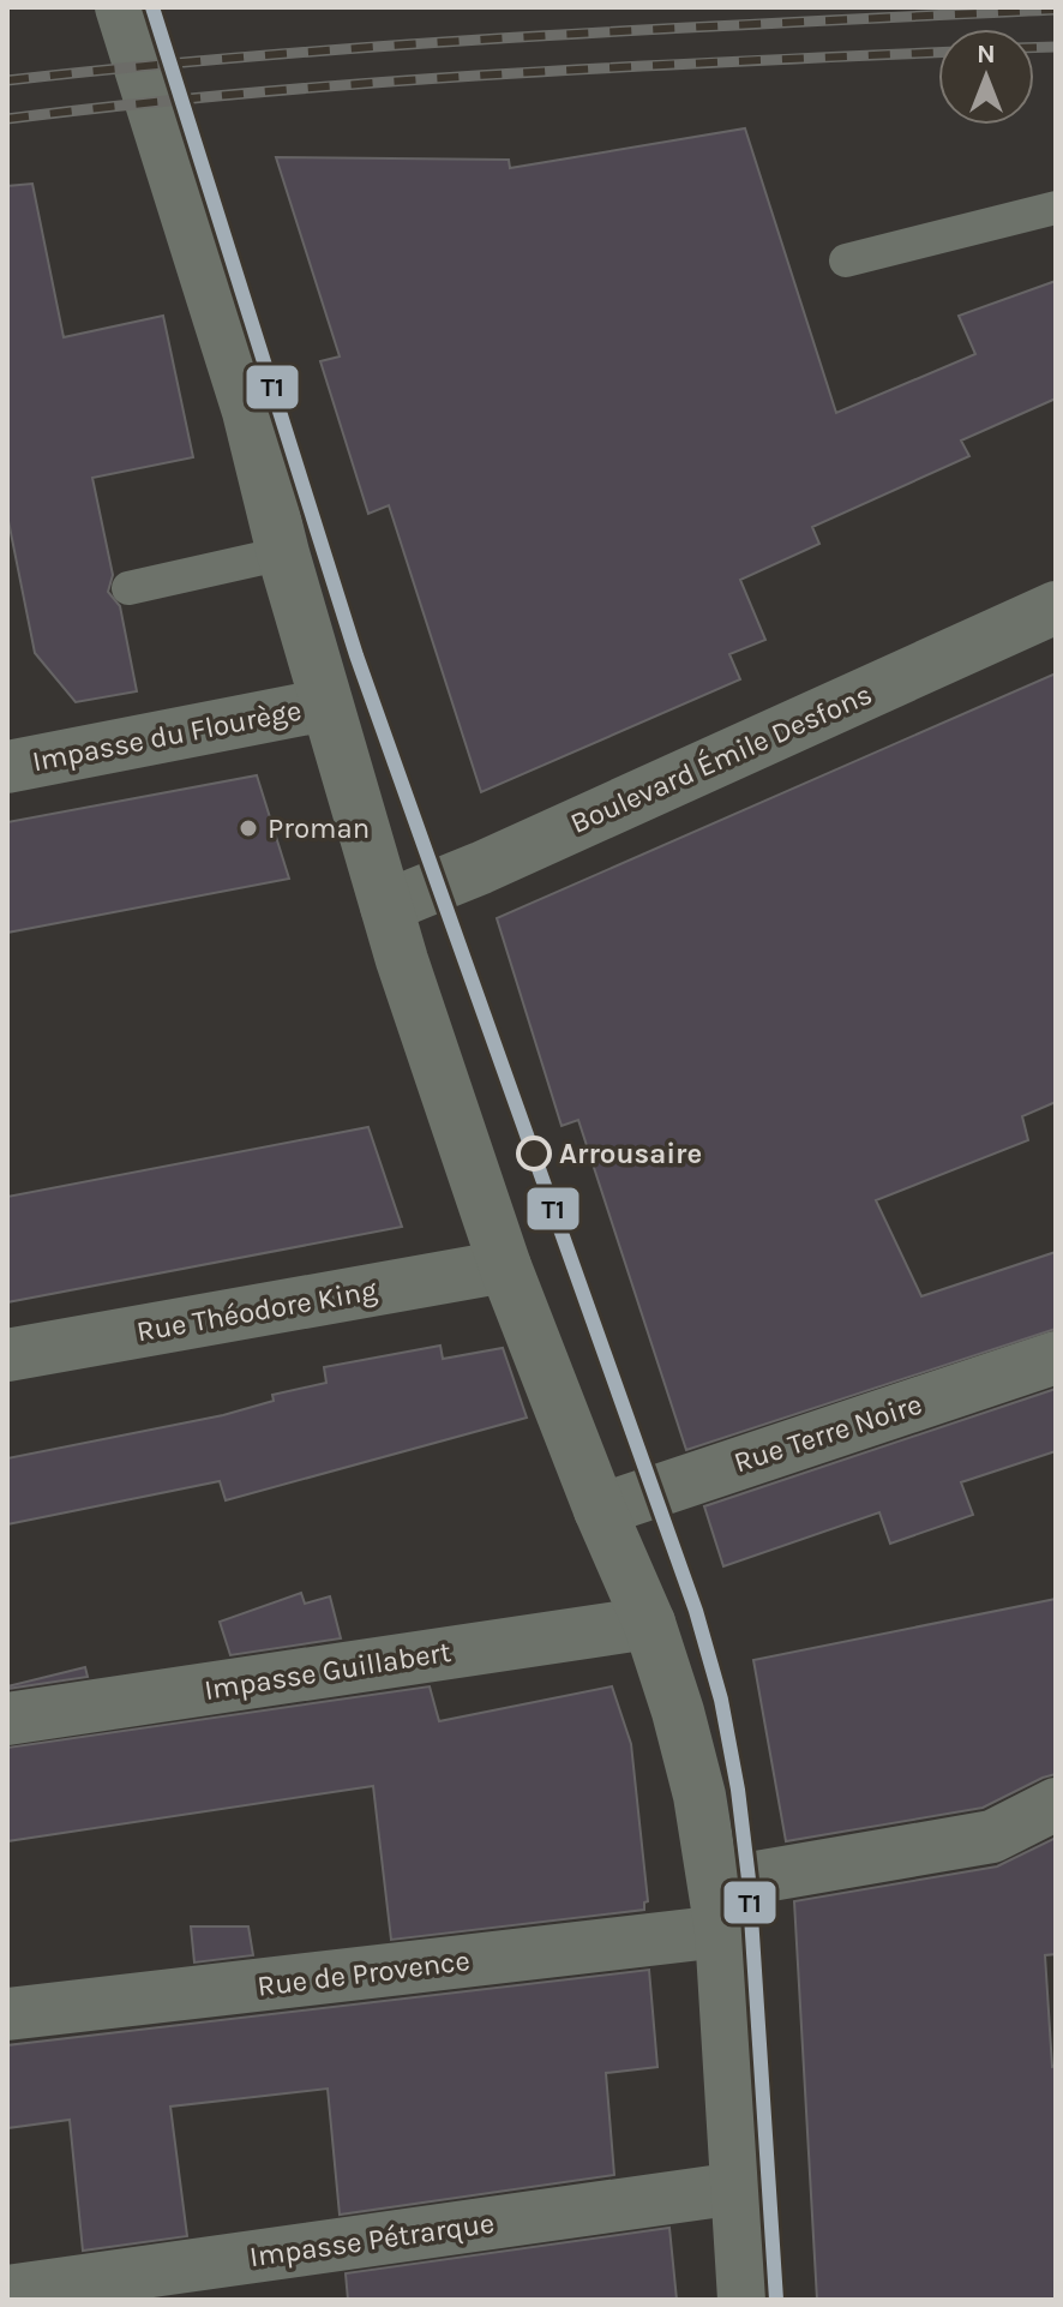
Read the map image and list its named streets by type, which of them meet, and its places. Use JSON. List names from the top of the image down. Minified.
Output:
{"streets":{"street":["Impasse du Flourège","Boulevard Émile Desfons","Rue Théodore King","Rue Terre Noire","Impasse Guillabert","Rue de Provence","Impasse Pétrarque"]},"places":["Proman","Arrousaire"],"lines":["transit line T1"],"north":"top"}
